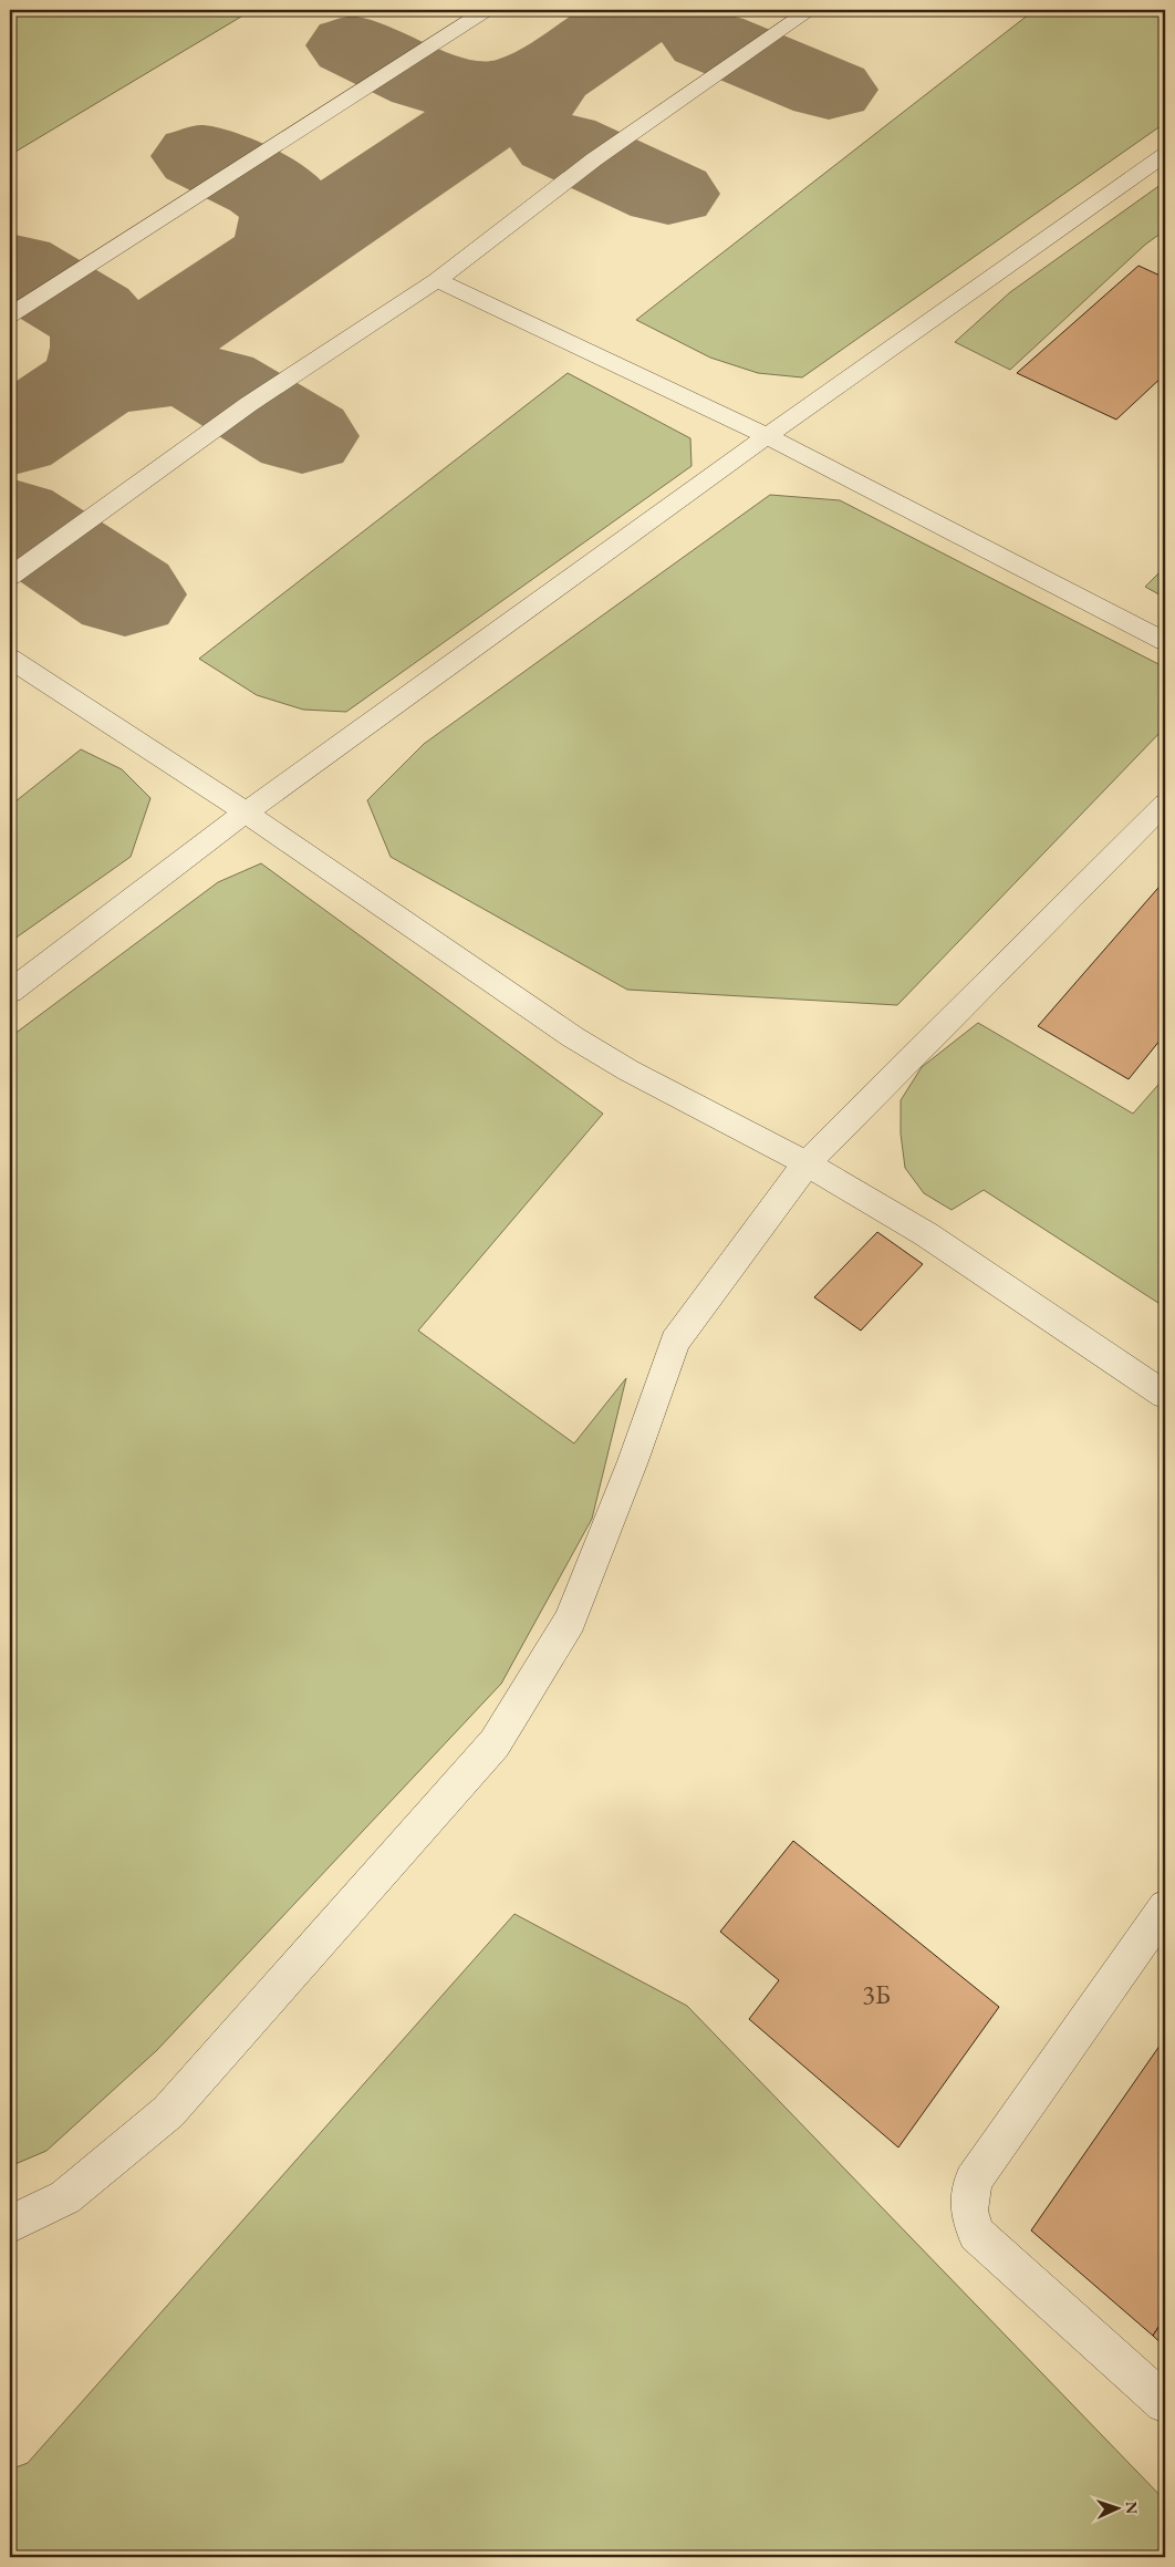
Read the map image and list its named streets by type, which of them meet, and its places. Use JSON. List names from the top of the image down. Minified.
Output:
{"house_numbers":["3Б"],"north":"right"}
